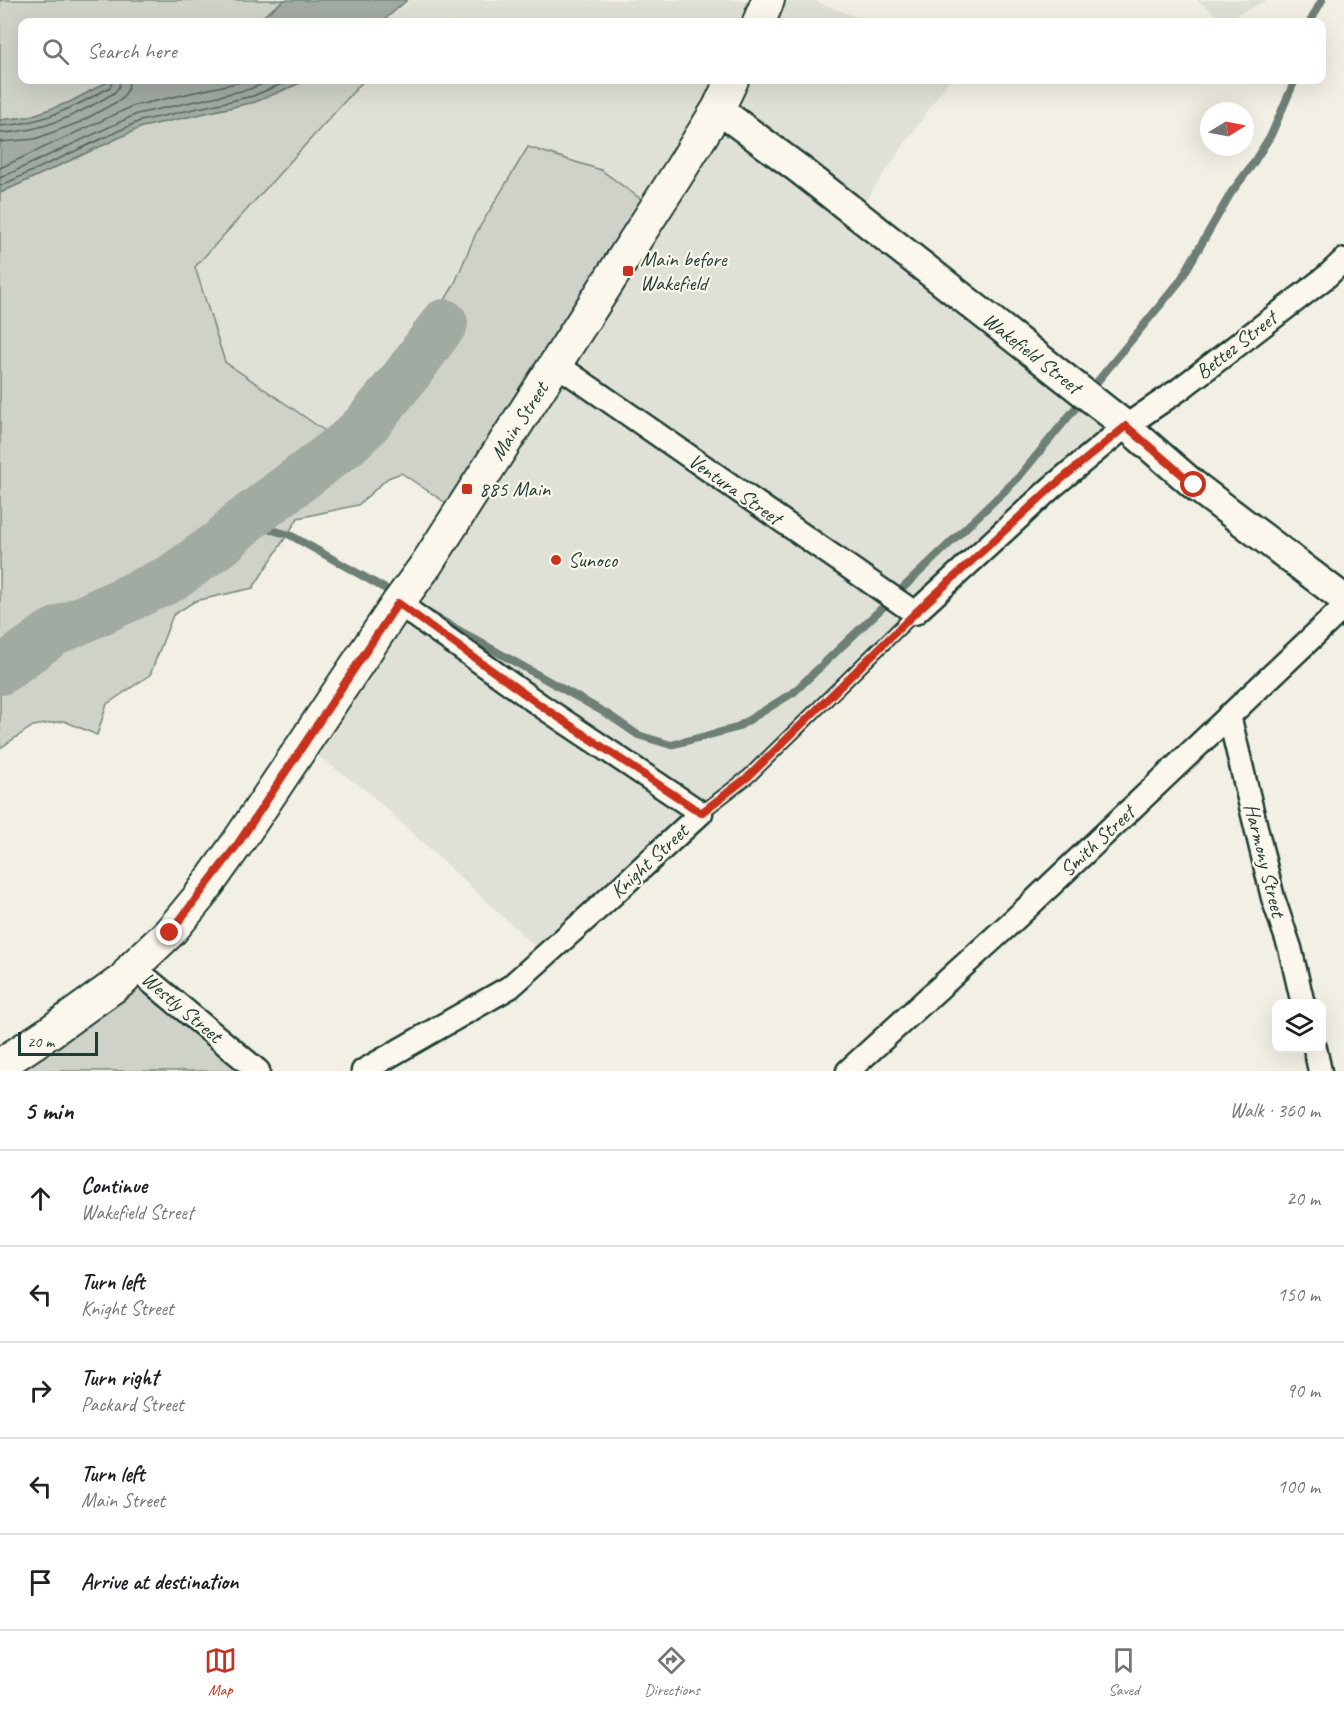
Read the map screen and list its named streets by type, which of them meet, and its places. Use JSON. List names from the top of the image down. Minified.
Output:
{"streets":{"main road":["Main Street"],"street":["Bettez Street","Wakefield Street","Ventura Street","Smith Street","Harmony Street","Knight Street","Westly Street"]},"crossings":[["Bettez Street","Wakefield Street"],["Bettez Street","Knight Street"],["Wakefield Street","Main Street"],["Wakefield Street","Knight Street"],["Main Street","Ventura Street"],["Main Street","Westly Street"],["Ventura Street","Knight Street"],["Smith Street","Harmony Street"]],"places":{"transit":["Main before Wakefield","885 Main"],"other":["Sunoco"]},"scale_bar":"20 m","north":"right","page":{"search":"Search here","scale":"20 m","heading":["5 min","Walk · 360 m"],"list":[["Continue","Wakefield Street","20 m"],["Turn left","Knight Street","150 m"],["Turn right","Packard Street","90 m"],["Turn left","Main Street","100 m"],"Arrive at destination"],"nav":["Map","Directions","Saved"]}}
